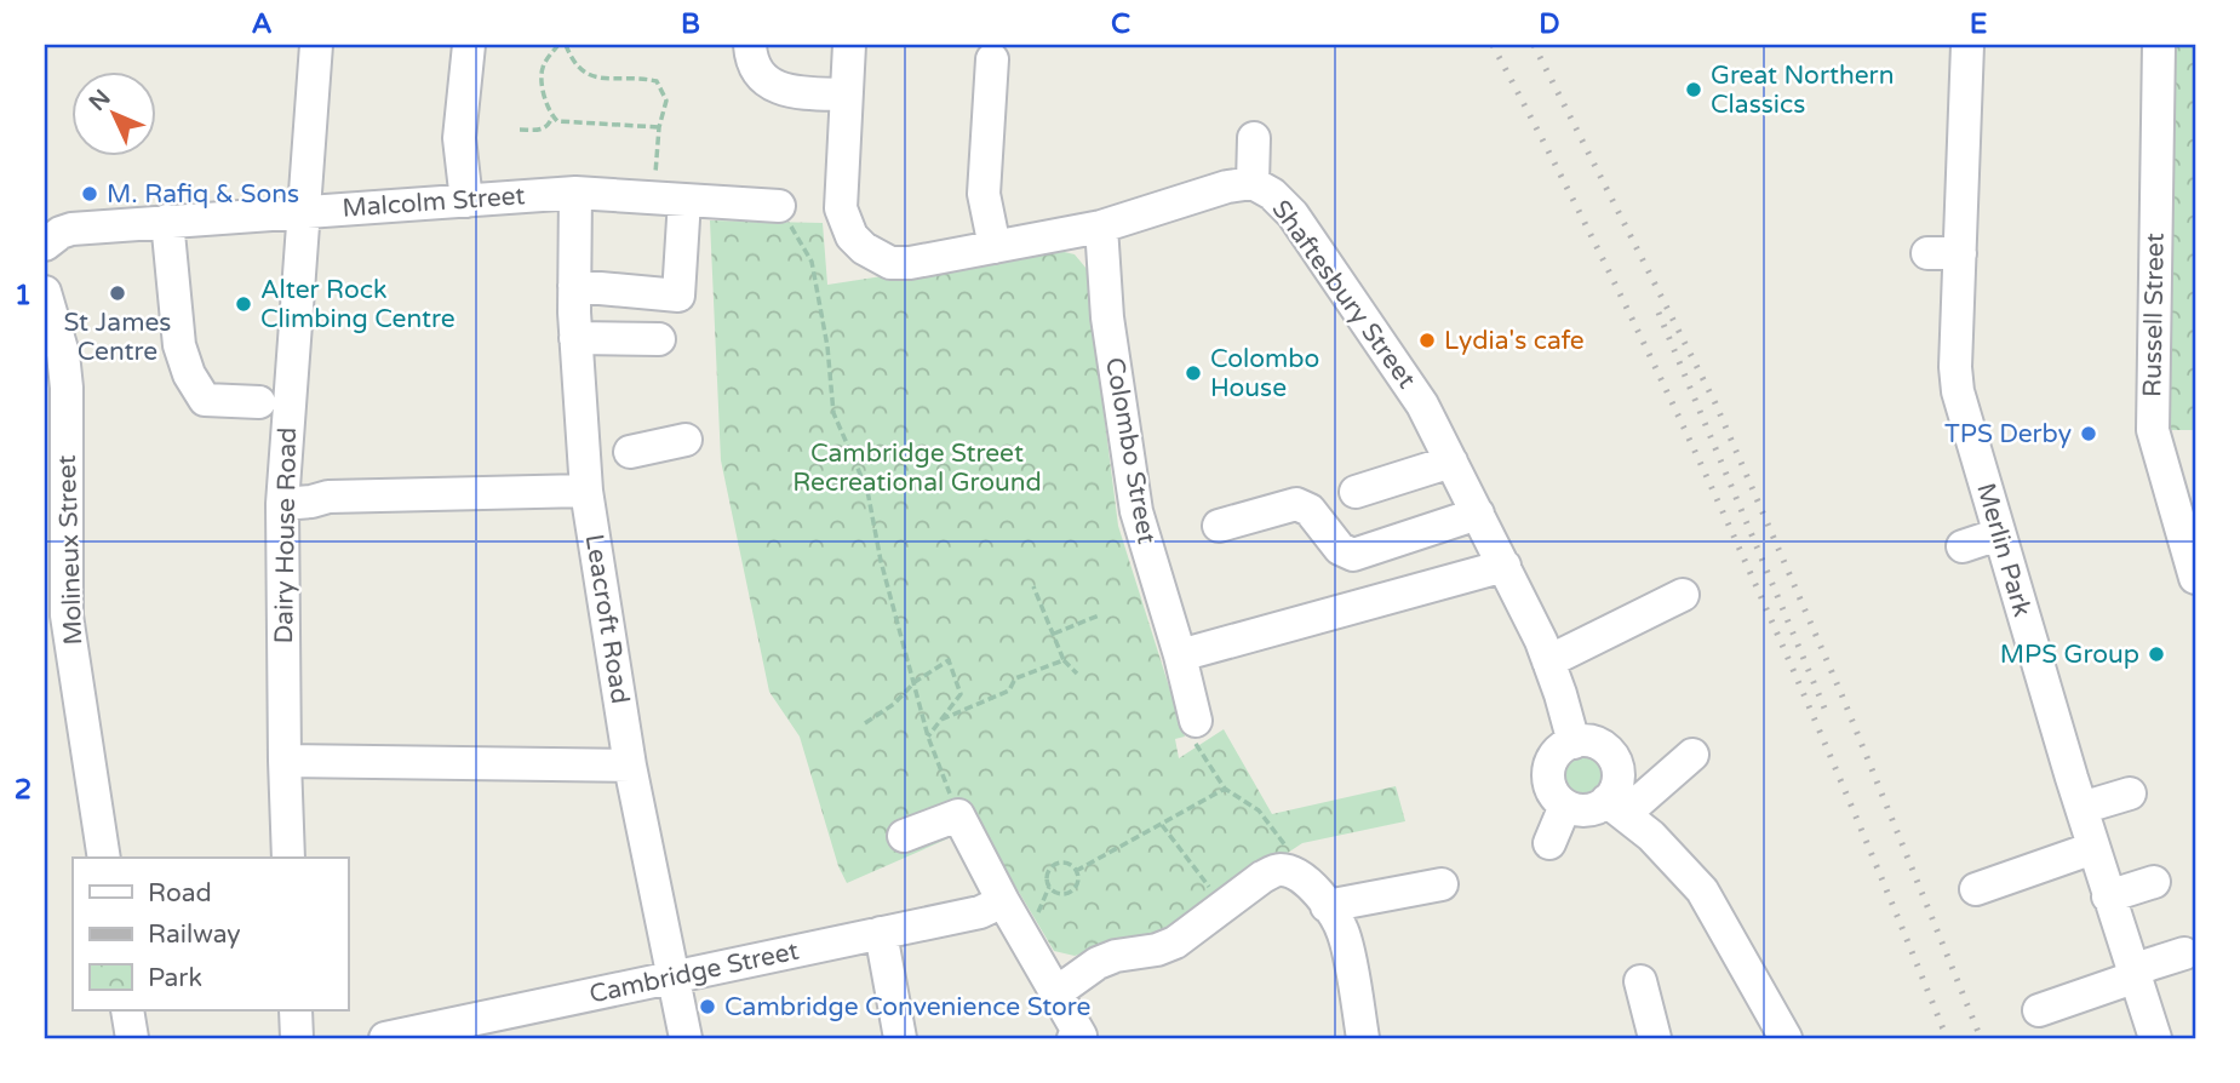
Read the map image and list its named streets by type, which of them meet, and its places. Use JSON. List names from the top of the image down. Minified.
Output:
{"streets":{"street":["Malcolm Street","Shaftesbury Street","Russell Street","Colombo Street","Dairy House Road","Molineux Street","Merlin Park","Leacroft Road","Cambridge Street"]},"crossings":[["Malcolm Street","Dairy House Road"],["Malcolm Street","Leacroft Road"],["Shaftesbury Street","Colombo Street"],["Leacroft Road","Cambridge Street"]],"parks":["Cambridge Street Recreational Ground"],"places":["Great Northern Classics","M. Rafiq & Sons","St James Centre","Alter Rock Climbing Centre","Lydia's cafe","Colombo House","TPS Derby","MPS Group","Cambridge Convenience Store"],"legend":["Road","Railway","Park"],"north":"top left","grid":{"columns":["A","B","C","D","E"],"rows":["1","2"]}}
